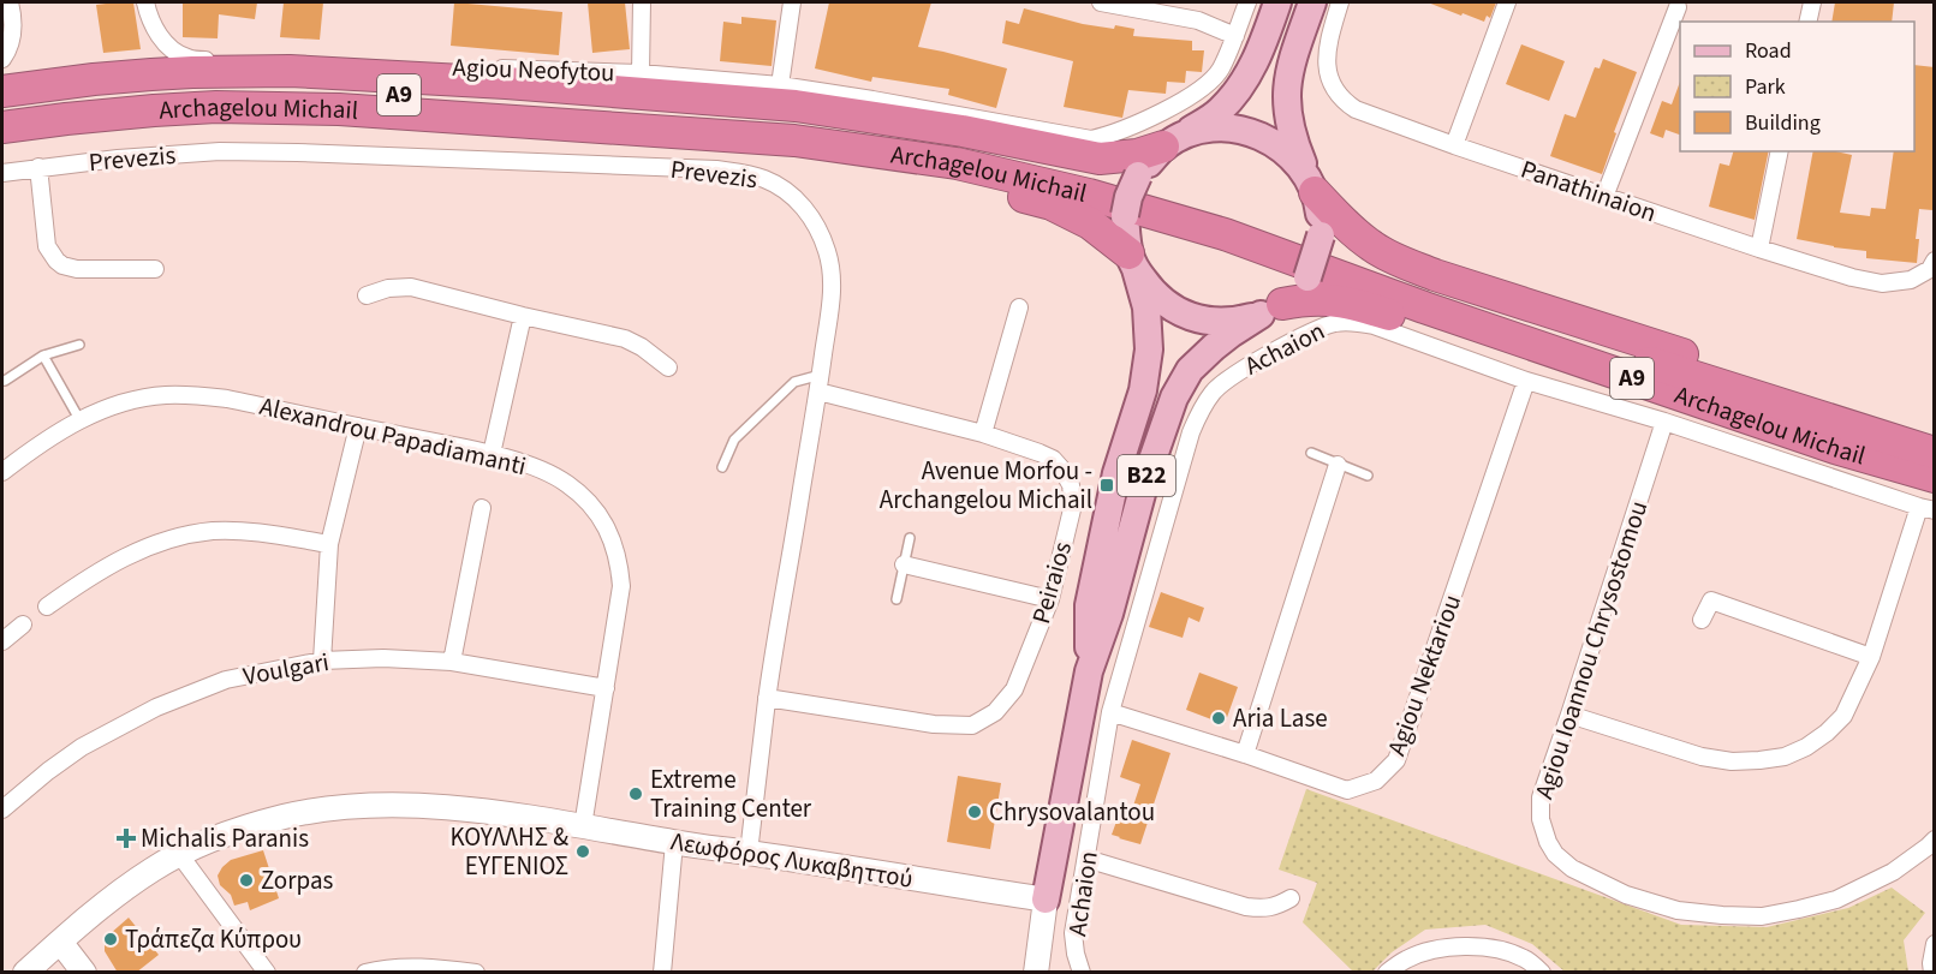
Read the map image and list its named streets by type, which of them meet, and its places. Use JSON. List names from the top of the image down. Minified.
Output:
{"streets":{"highway":["A9","Archagelou Michail"],"main road":["B22","Λεωφόρος Λυκαβηττού"],"street":["Agiou Neofytou","Prevezis","Panathinaion","Achaion","Alexandrou Papadiamanti","Peiraios","Agiou Ioannou Chrysostomou","Voulgari","Agiou Nektariou"]},"crossings":[["Prevezis","Peiraios"],["Prevezis","Λεωφόρος Λυκαβηττού"],["Achaion","Agiou Ioannou Chrysostomou"],["Achaion","Agiou Nektariou"],["Alexandrou Papadiamanti","Voulgari"],["Alexandrou Papadiamanti","Λεωφόρος Λυκαβηττού"],["B22","Λεωφόρος Λυκαβηττού"]],"places":{"transit":["Avenue Morfou - Archangelou Michail"],"other":["Aria Lase","Extreme Training Center","Chrysovalantou","ΚΟΥΛΛΗΣ & ΕΥΓΕΝΙΟΣ","Zorpas","Τράπεζα Κύπρου"],"health":["Michalis Paranis"]},"legend":["Road","Park","Building"]}
